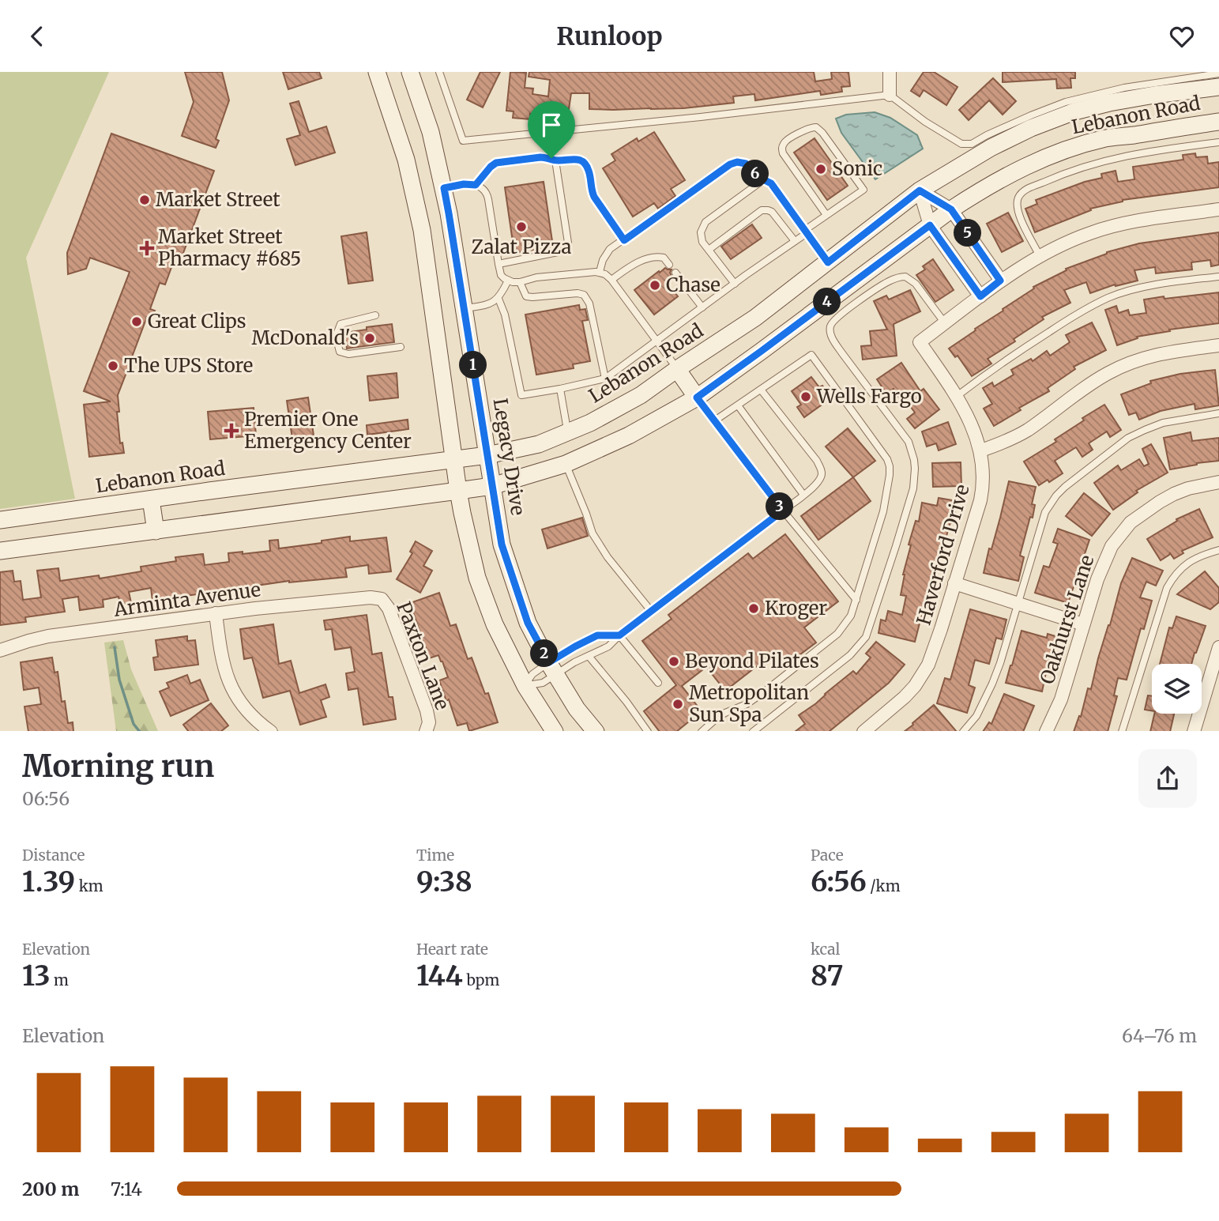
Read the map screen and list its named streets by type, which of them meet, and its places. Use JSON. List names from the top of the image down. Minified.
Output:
{"streets":{"main road":["Lebanon Road","Legacy Drive"],"street":["Haverford Drive","Arminta Avenue","Oakhurst Lane","Paxton Lane"]},"crossings":[["Lebanon Road","Legacy Drive"],["Arminta Avenue","Paxton Lane"]],"places":{"other":["Sonic","Market Street","Zalat Pizza","Chase","Great Clips","McDonald's","The UPS Store","Wells Fargo","Kroger","Beyond Pilates","Metropolitan Sun Spa"],"health":["Market Street Pharmacy #685","Premier One Emergency Center"]},"page":{"header":"Runloop","pins":["6","5","4","1","3","2"],"heading":["Morning run","06:56"],"stats":[["Distance","1.39 km"],["Time","9:38"],["Pace","6:56 /km"],["Elevation","13 m"],["Heart rate","144 bpm"],["kcal","87"]],"chart":["Elevation","64–76 m"],"list":[{"name":"200 m","note":"7:14"}]}}
